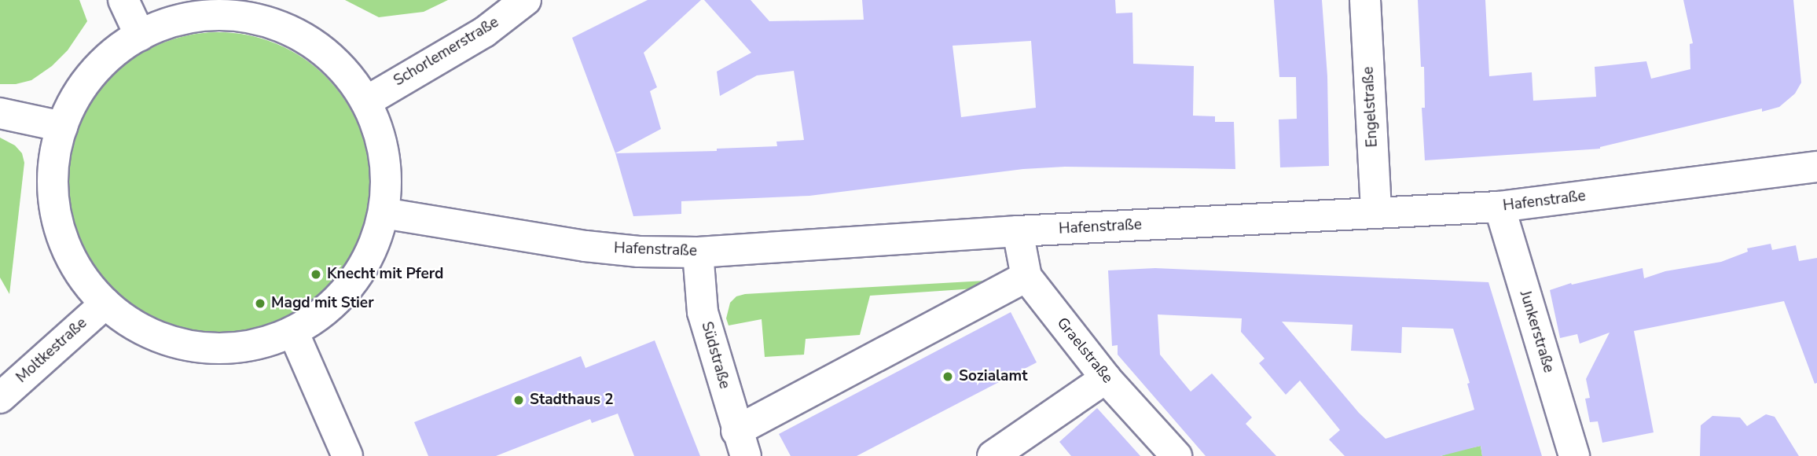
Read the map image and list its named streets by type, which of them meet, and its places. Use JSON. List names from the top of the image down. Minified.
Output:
{"streets":{"main road":["Schorlemerstraße","Engelstraße","Hafenstraße","Junkerstraße","Moltkestraße","Graelstraße","Südstraße"]},"crossings":[["Engelstraße","Hafenstraße"],["Hafenstraße","Junkerstraße"],["Hafenstraße","Graelstraße"],["Hafenstraße","Südstraße"]],"places":["Knecht mit Pferd","Magd mit Stier","Sozialamt","Stadthaus 2"]}
